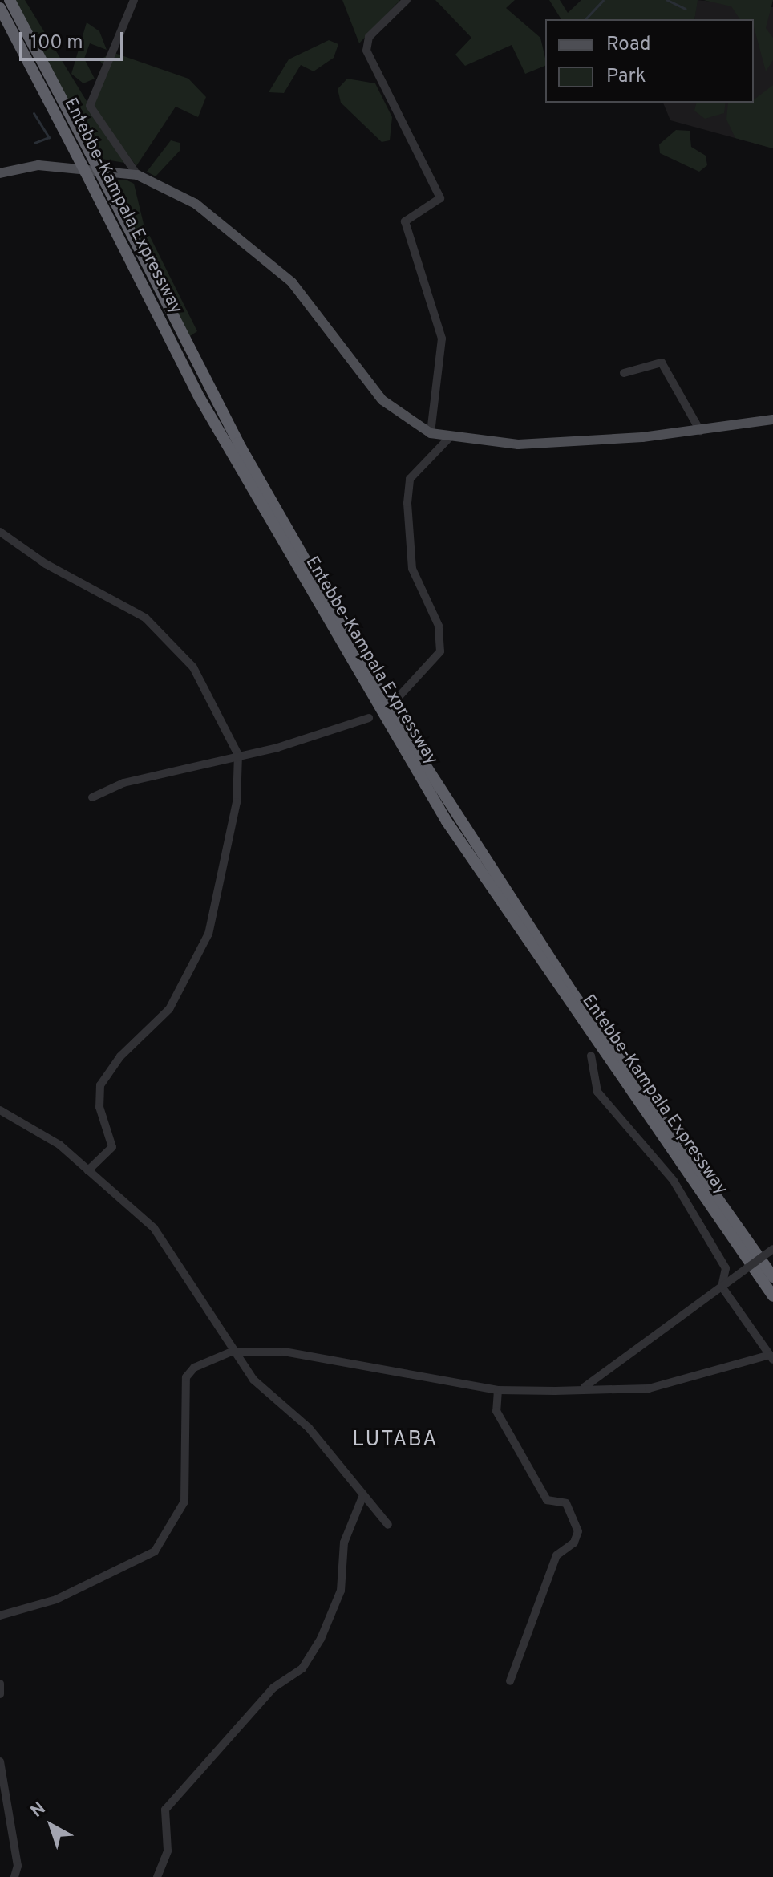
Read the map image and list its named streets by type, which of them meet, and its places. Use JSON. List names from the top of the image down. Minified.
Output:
{"streets":{"highway":["Entebbe-Kampala Expressway"]},"districts":["LUTABA"],"legend":["Road","Park"],"scale_bar":"100 m","north":"top left"}
